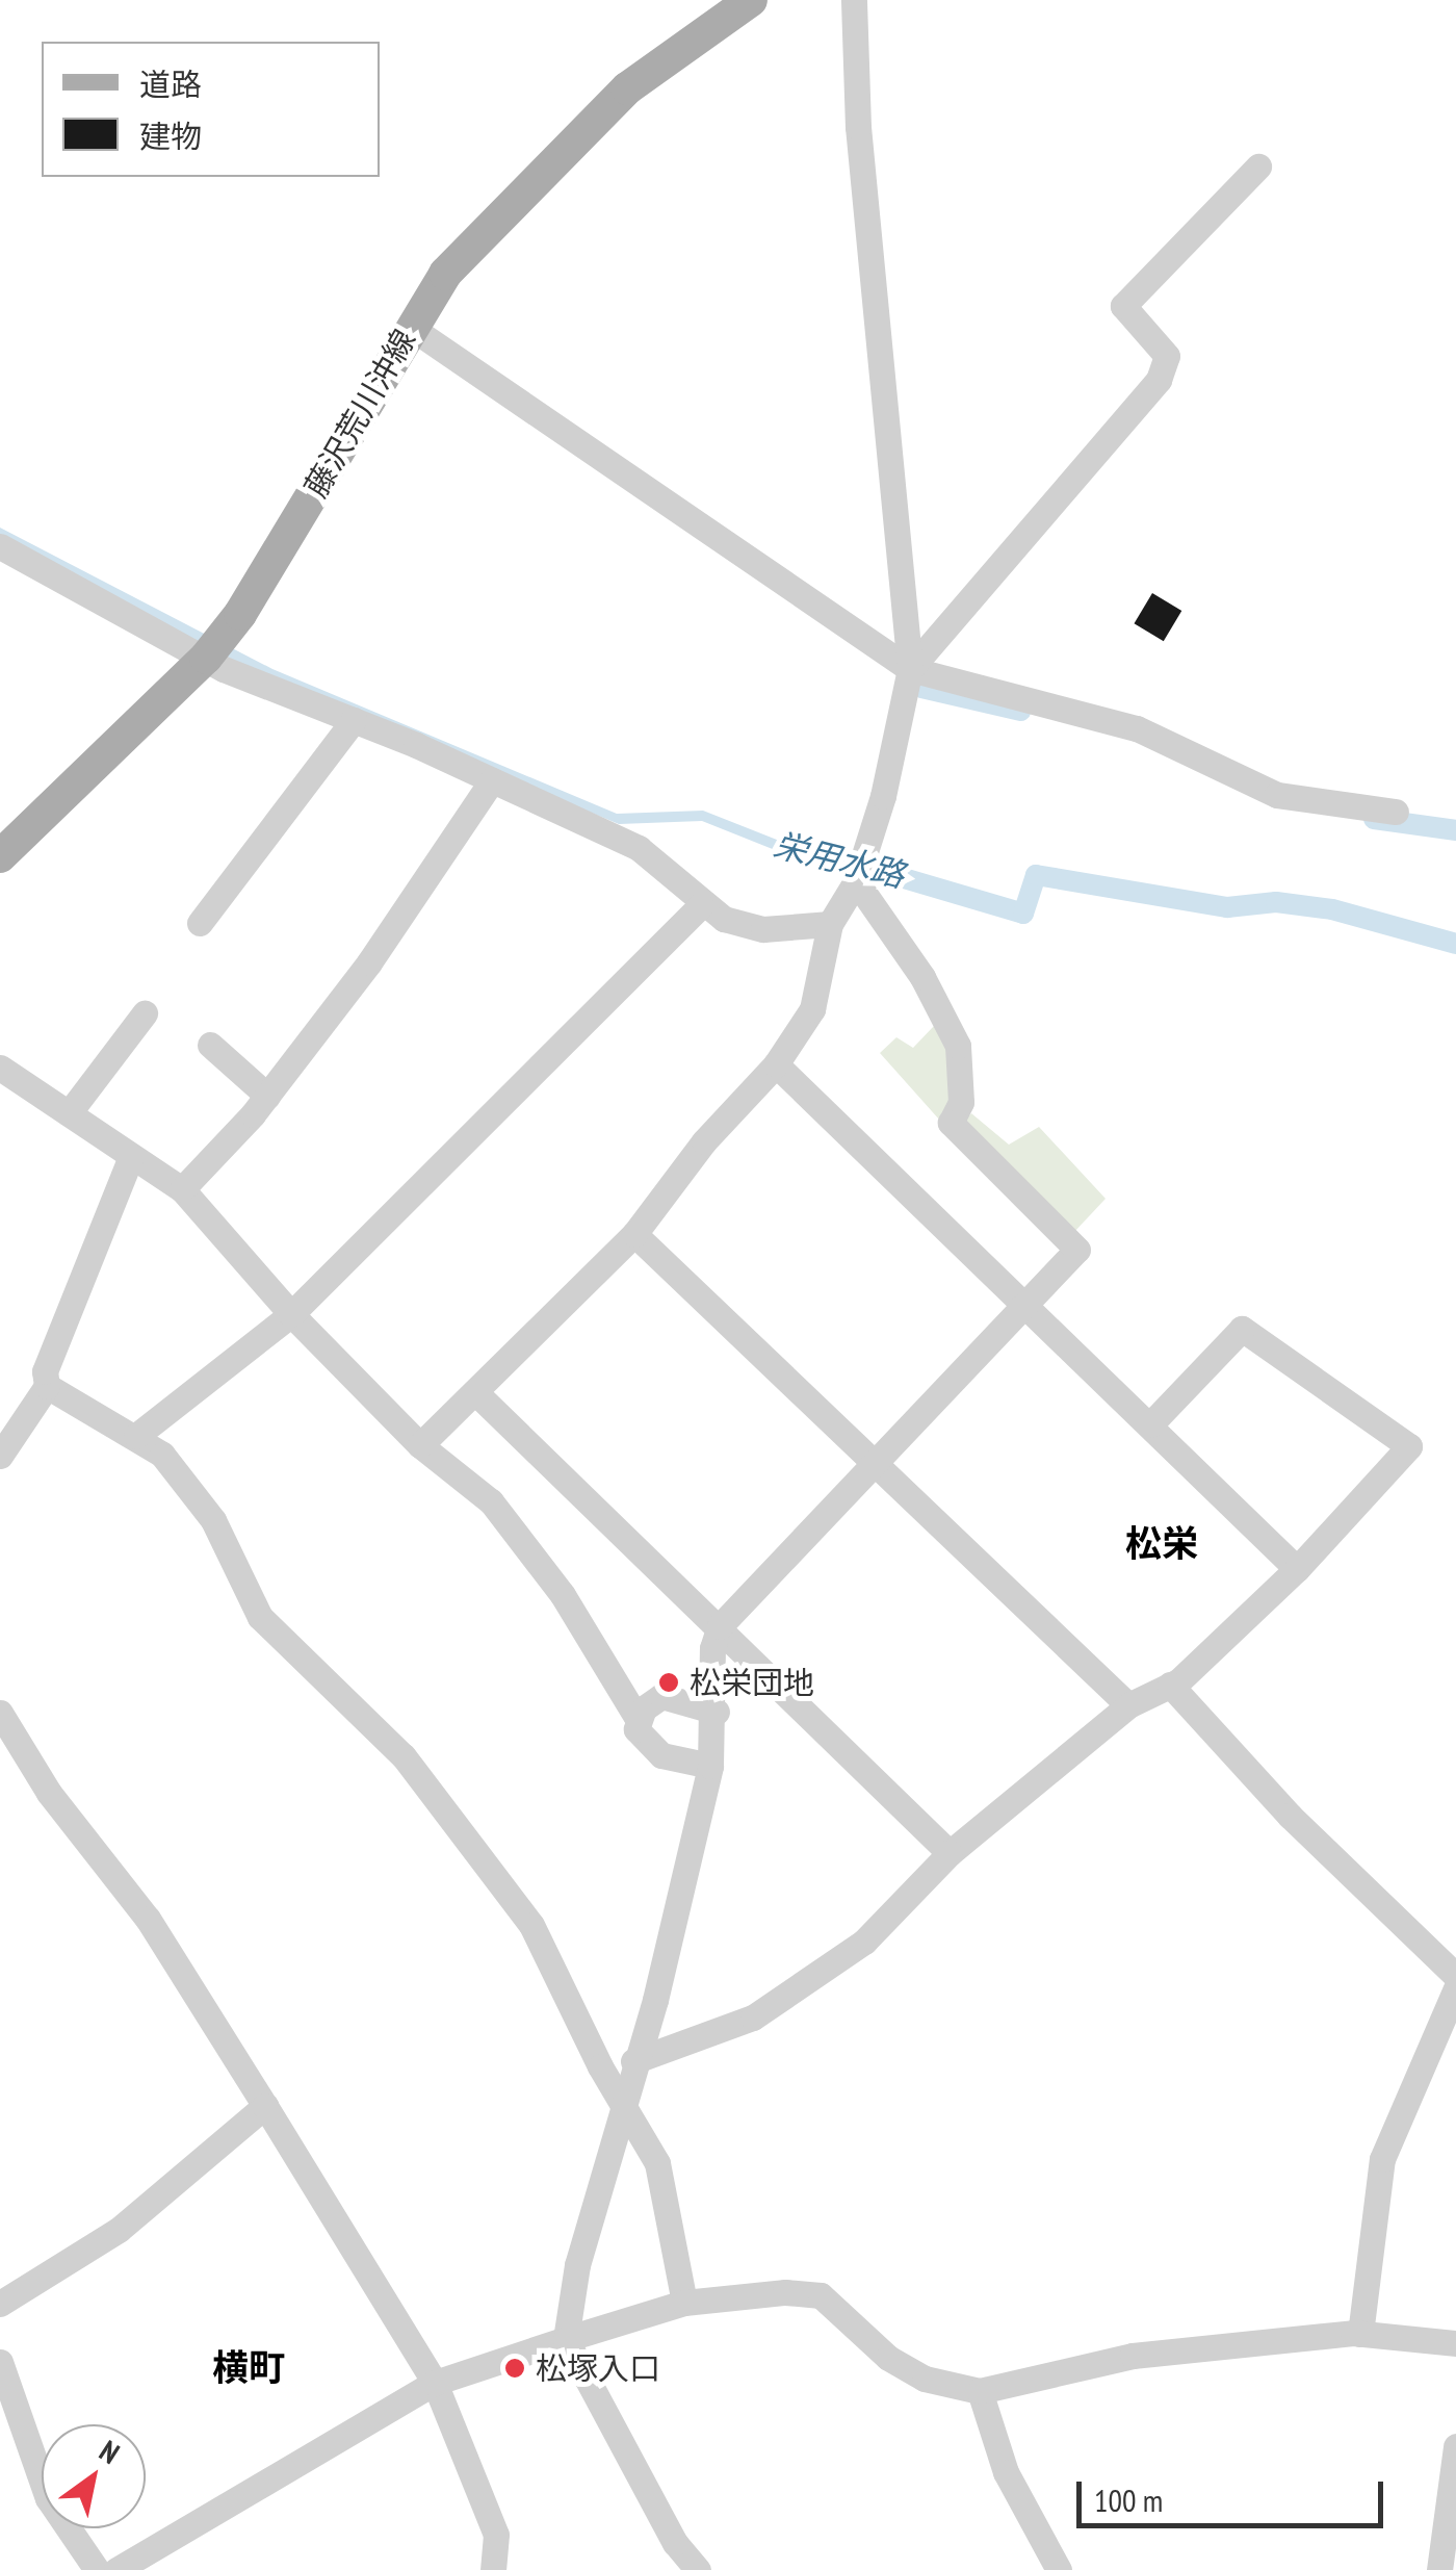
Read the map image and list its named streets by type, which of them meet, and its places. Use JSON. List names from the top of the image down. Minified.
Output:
{"streets":{"main road":["藤沢荒川沖線"]},"districts":["松栄","横町"],"water":["栄用水路"],"places":["松栄団地","松塚入口"],"legend":["道路","建物"],"scale_bar":"100 m","north":"top right"}
